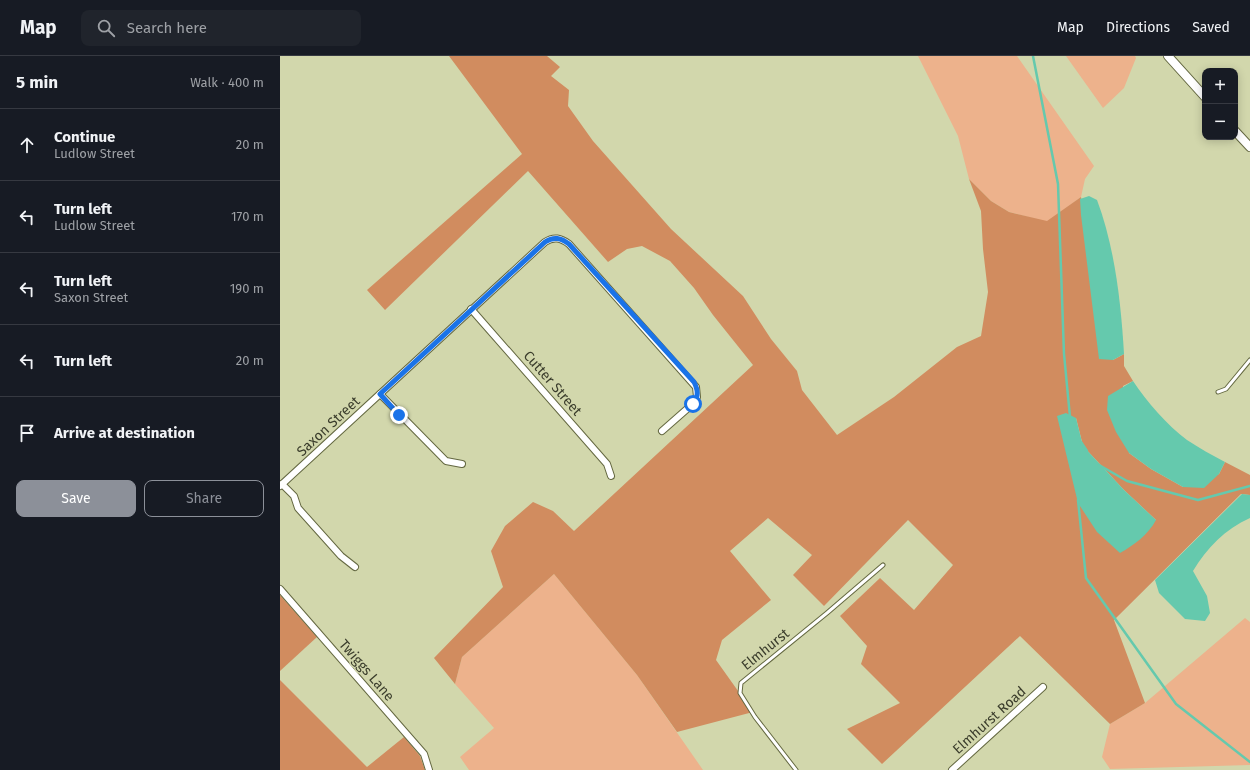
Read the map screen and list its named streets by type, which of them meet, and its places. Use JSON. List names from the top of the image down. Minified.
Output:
{"streets":{"street":["Cutter Street","Saxon Street","Twiggs Lane","Elmhurst Road"],"lane":["Elmhurst"]},"crossings":[["Cutter Street","Saxon Street"]],"page":{"header":"Map","search":"Search here","nav":["Map","Directions","Saved"],"heading":["5 min","Walk · 400 m"],"map_buttons":["+","−"],"list":[["Continue","Ludlow Street","20 m"],["Turn left","Ludlow Street","170 m"],["Turn left","Saxon Street","190 m"],["Turn left","20 m"],"Arrive at destination"],"buttons":["Save","Share"]}}
